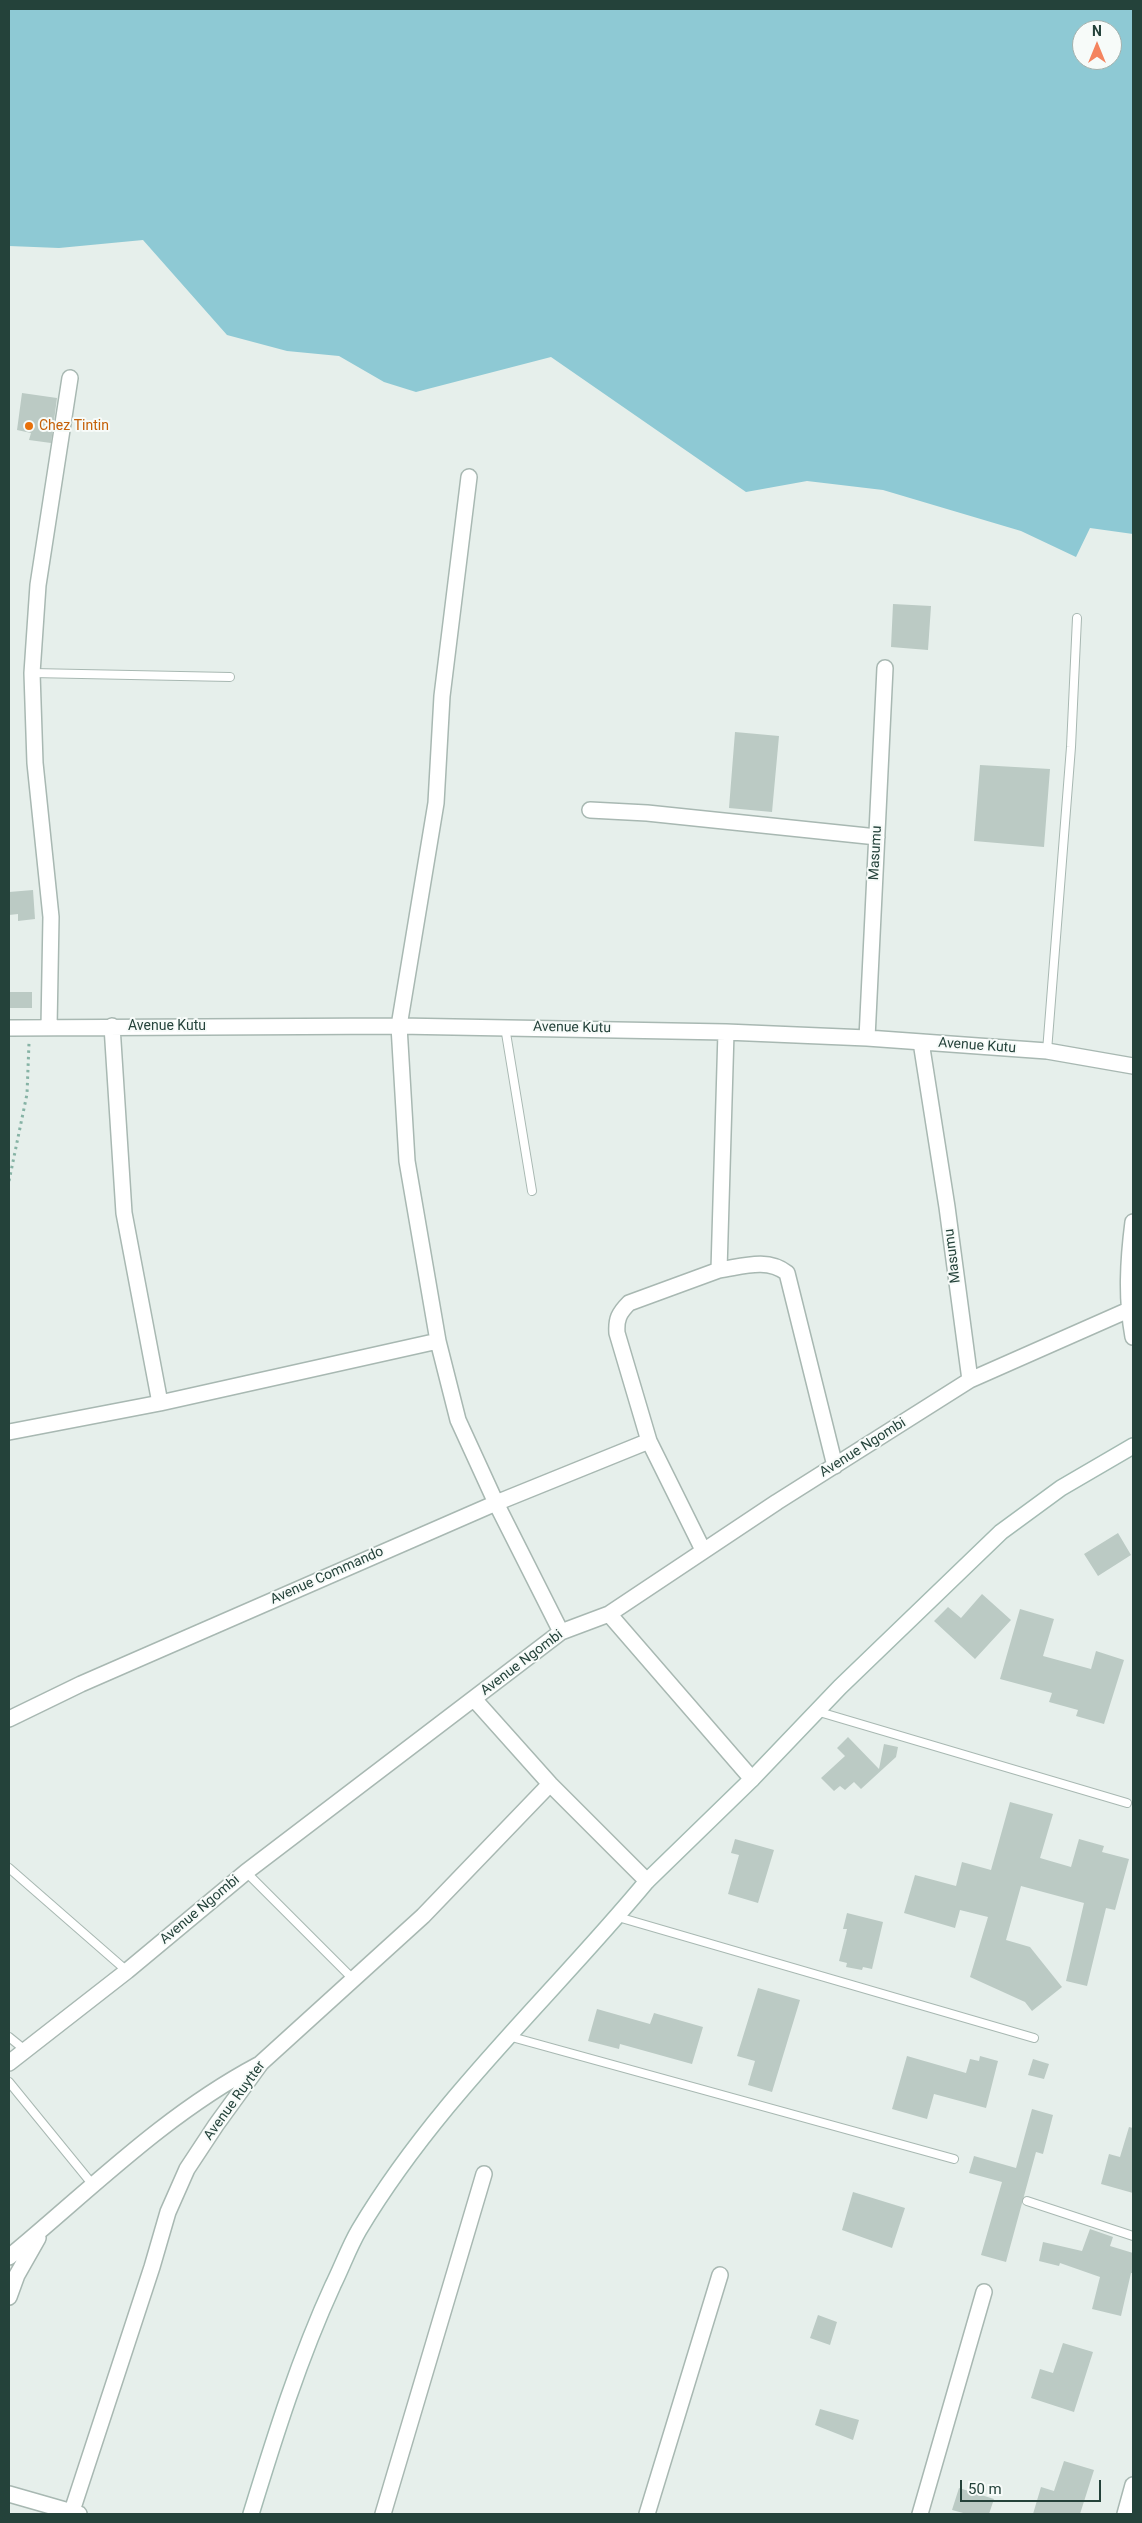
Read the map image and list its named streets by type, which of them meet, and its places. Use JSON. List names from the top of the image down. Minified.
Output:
{"streets":{"street":["Masumu","Avenue Kutu","Avenue Ngombi","Avenue Commando","Avenue Ruytter"]},"crossings":[["Masumu","Avenue Kutu"],["Masumu","Avenue Ngombi"]],"places":["Chez Tintin"],"scale_bar":"50 m","north":"top"}
